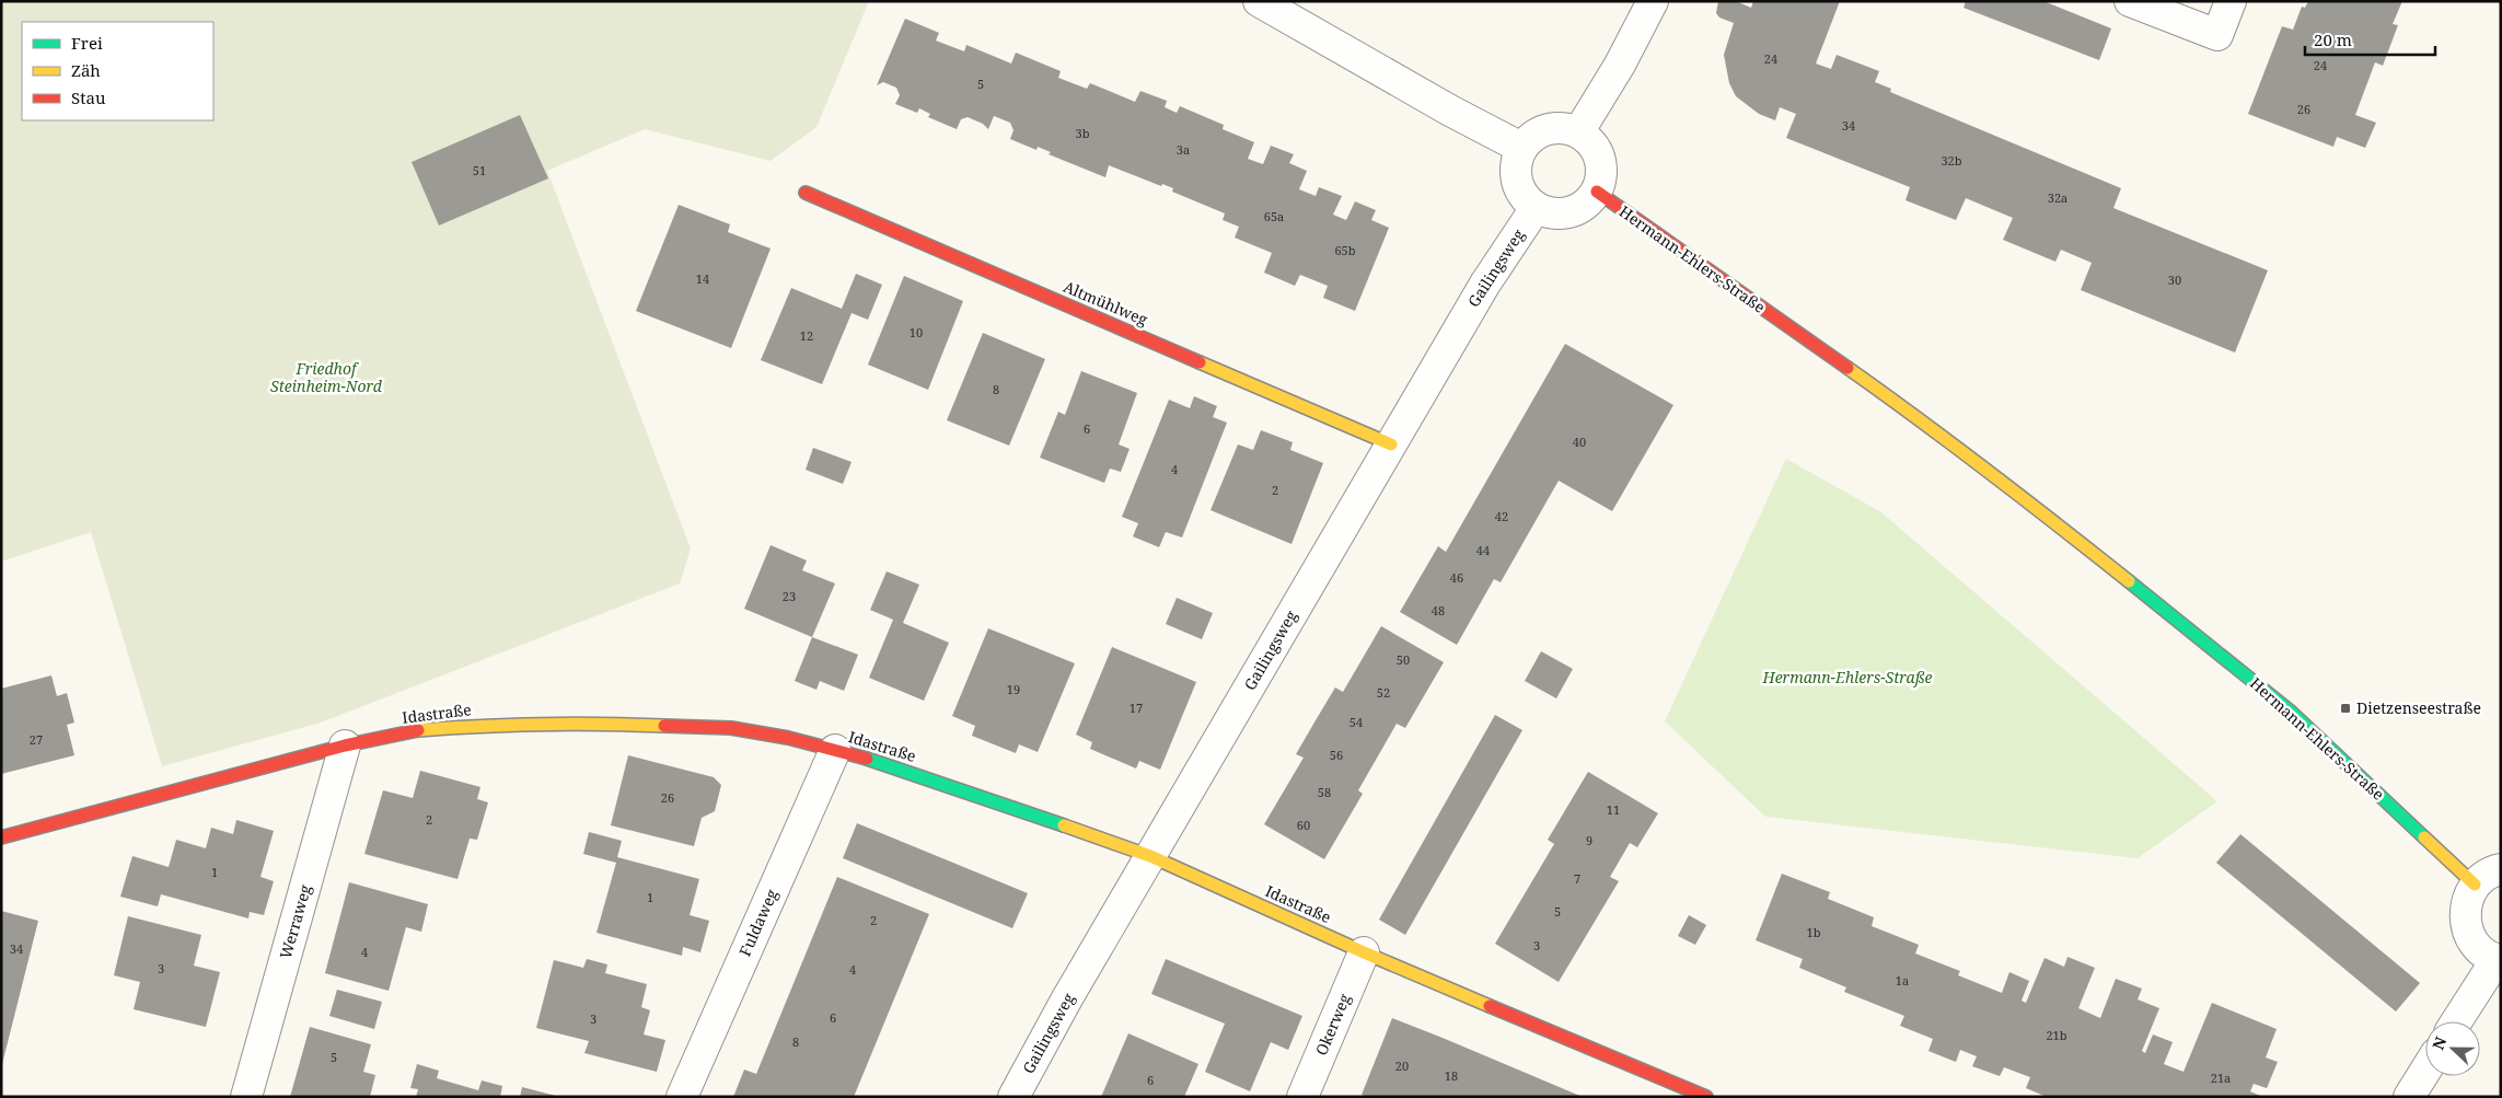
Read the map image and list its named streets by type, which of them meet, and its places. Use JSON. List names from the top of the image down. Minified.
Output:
{"streets":{"street":["Hermann-Ehlers-Straße","Gailingsweg","Altmühlweg","Idastraße","Werraweg","Fuldaweg","Okerweg"]},"crossings":[["Hermann-Ehlers-Straße","Gailingsweg"],["Gailingsweg","Altmühlweg"],["Gailingsweg","Idastraße"],["Idastraße","Werraweg"],["Idastraße","Fuldaweg"],["Idastraße","Okerweg"]],"parks":["Friedhof Steinheim-Nord","Hermann-Ehlers-Straße"],"places":{"transit":["Dietzenseestraße"]},"house_numbers":["24","24","5","26","34","3b","3a","32b","51","32a","65a","65b","14","30","10","12","8","6","40","4","2","42","44","46","23","48","50","19","52","17","54","27","56","58","26","11","2","60","9","1","7","1","5","2","1b","3","34","4","3","4","1a","6","3","21b","8","5","20","18","21a","6"],"legend":["Frei","Zäh","Stau"],"scale_bar":"20 m","north":"left"}
